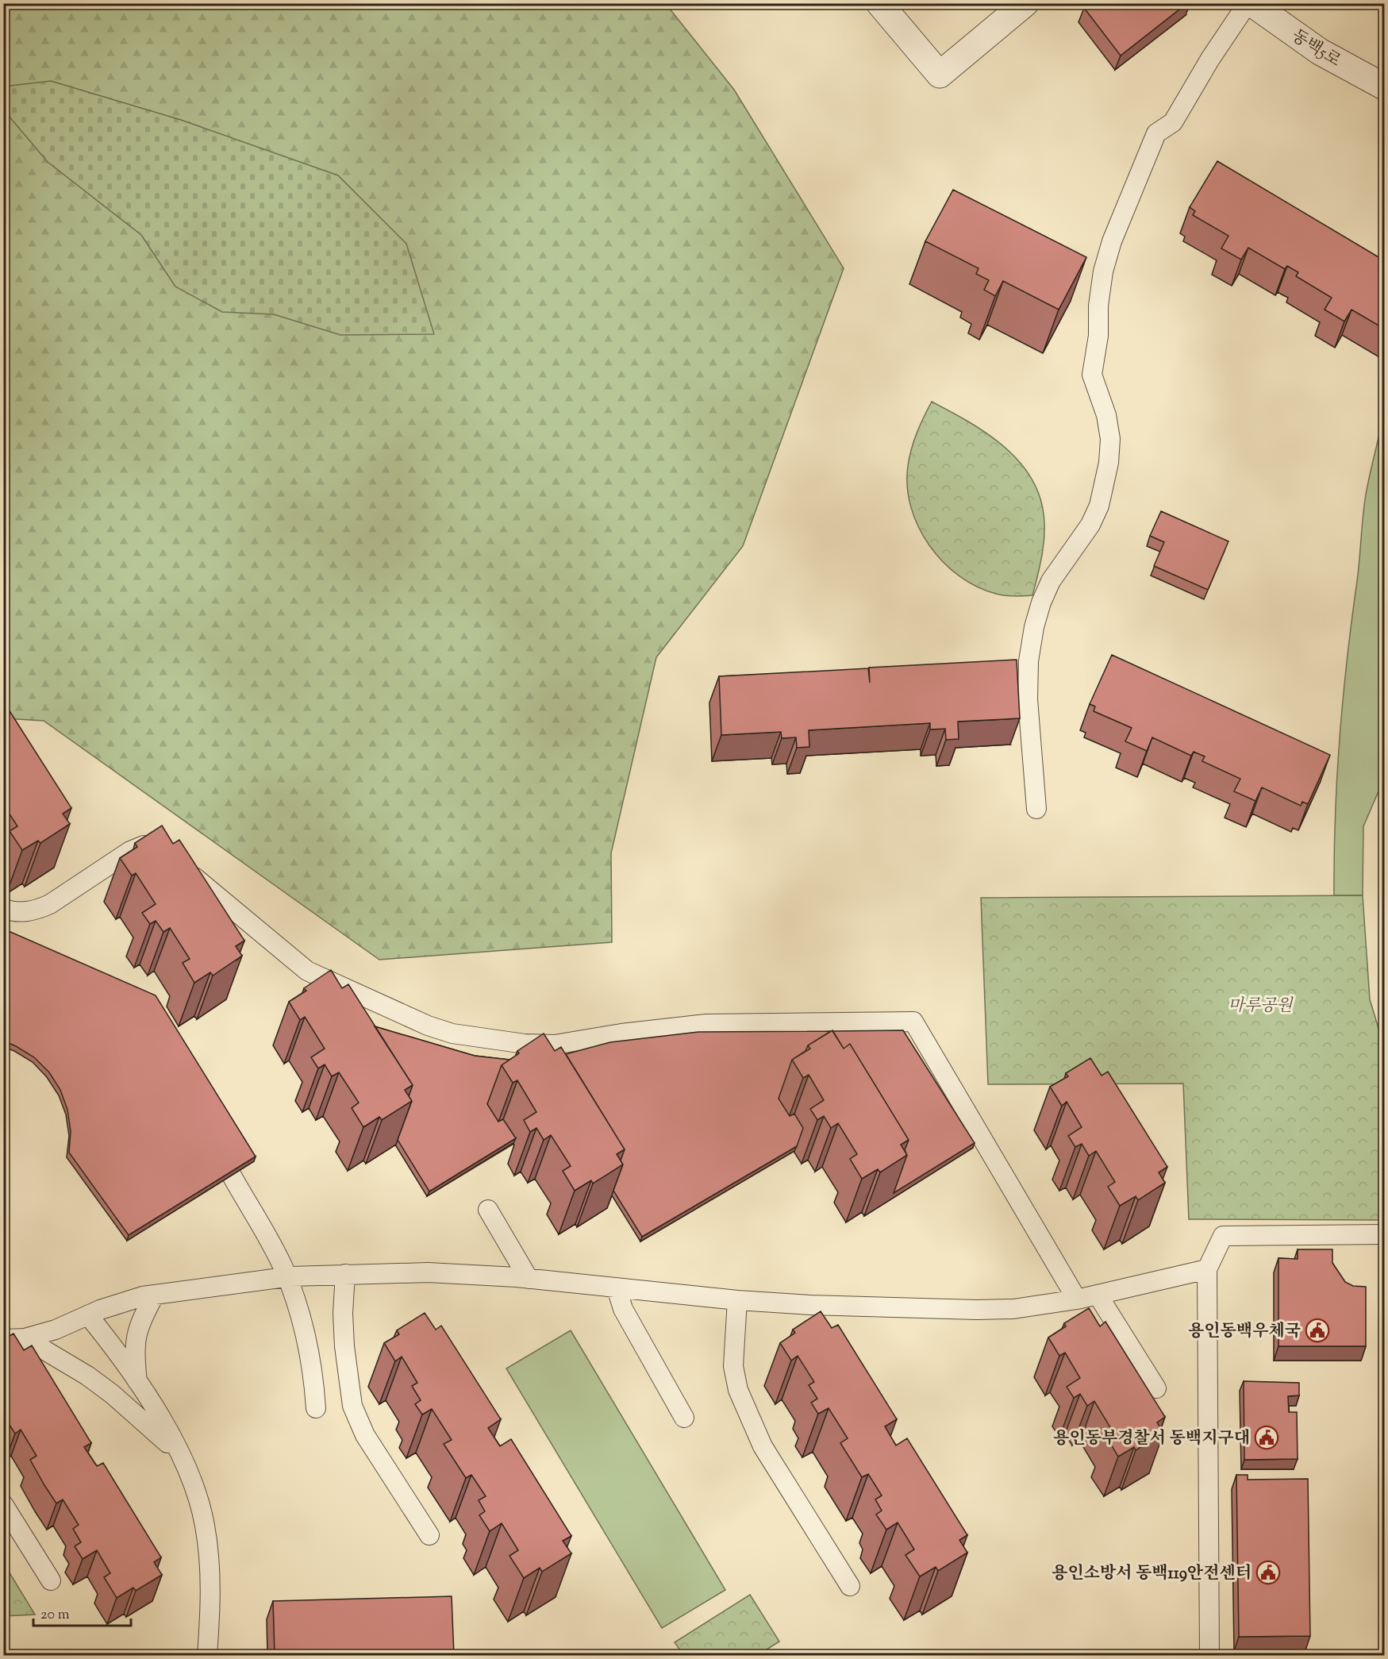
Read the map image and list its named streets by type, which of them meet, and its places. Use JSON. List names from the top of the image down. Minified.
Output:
{"streets":{"street":["동백5로"]},"parks":["마루공원"],"places":{"public building":["용인동백우체국","용인동부경찰서 동백지구대","용인소방서 동백119안전센터"]},"scale_bar":"20 m"}
